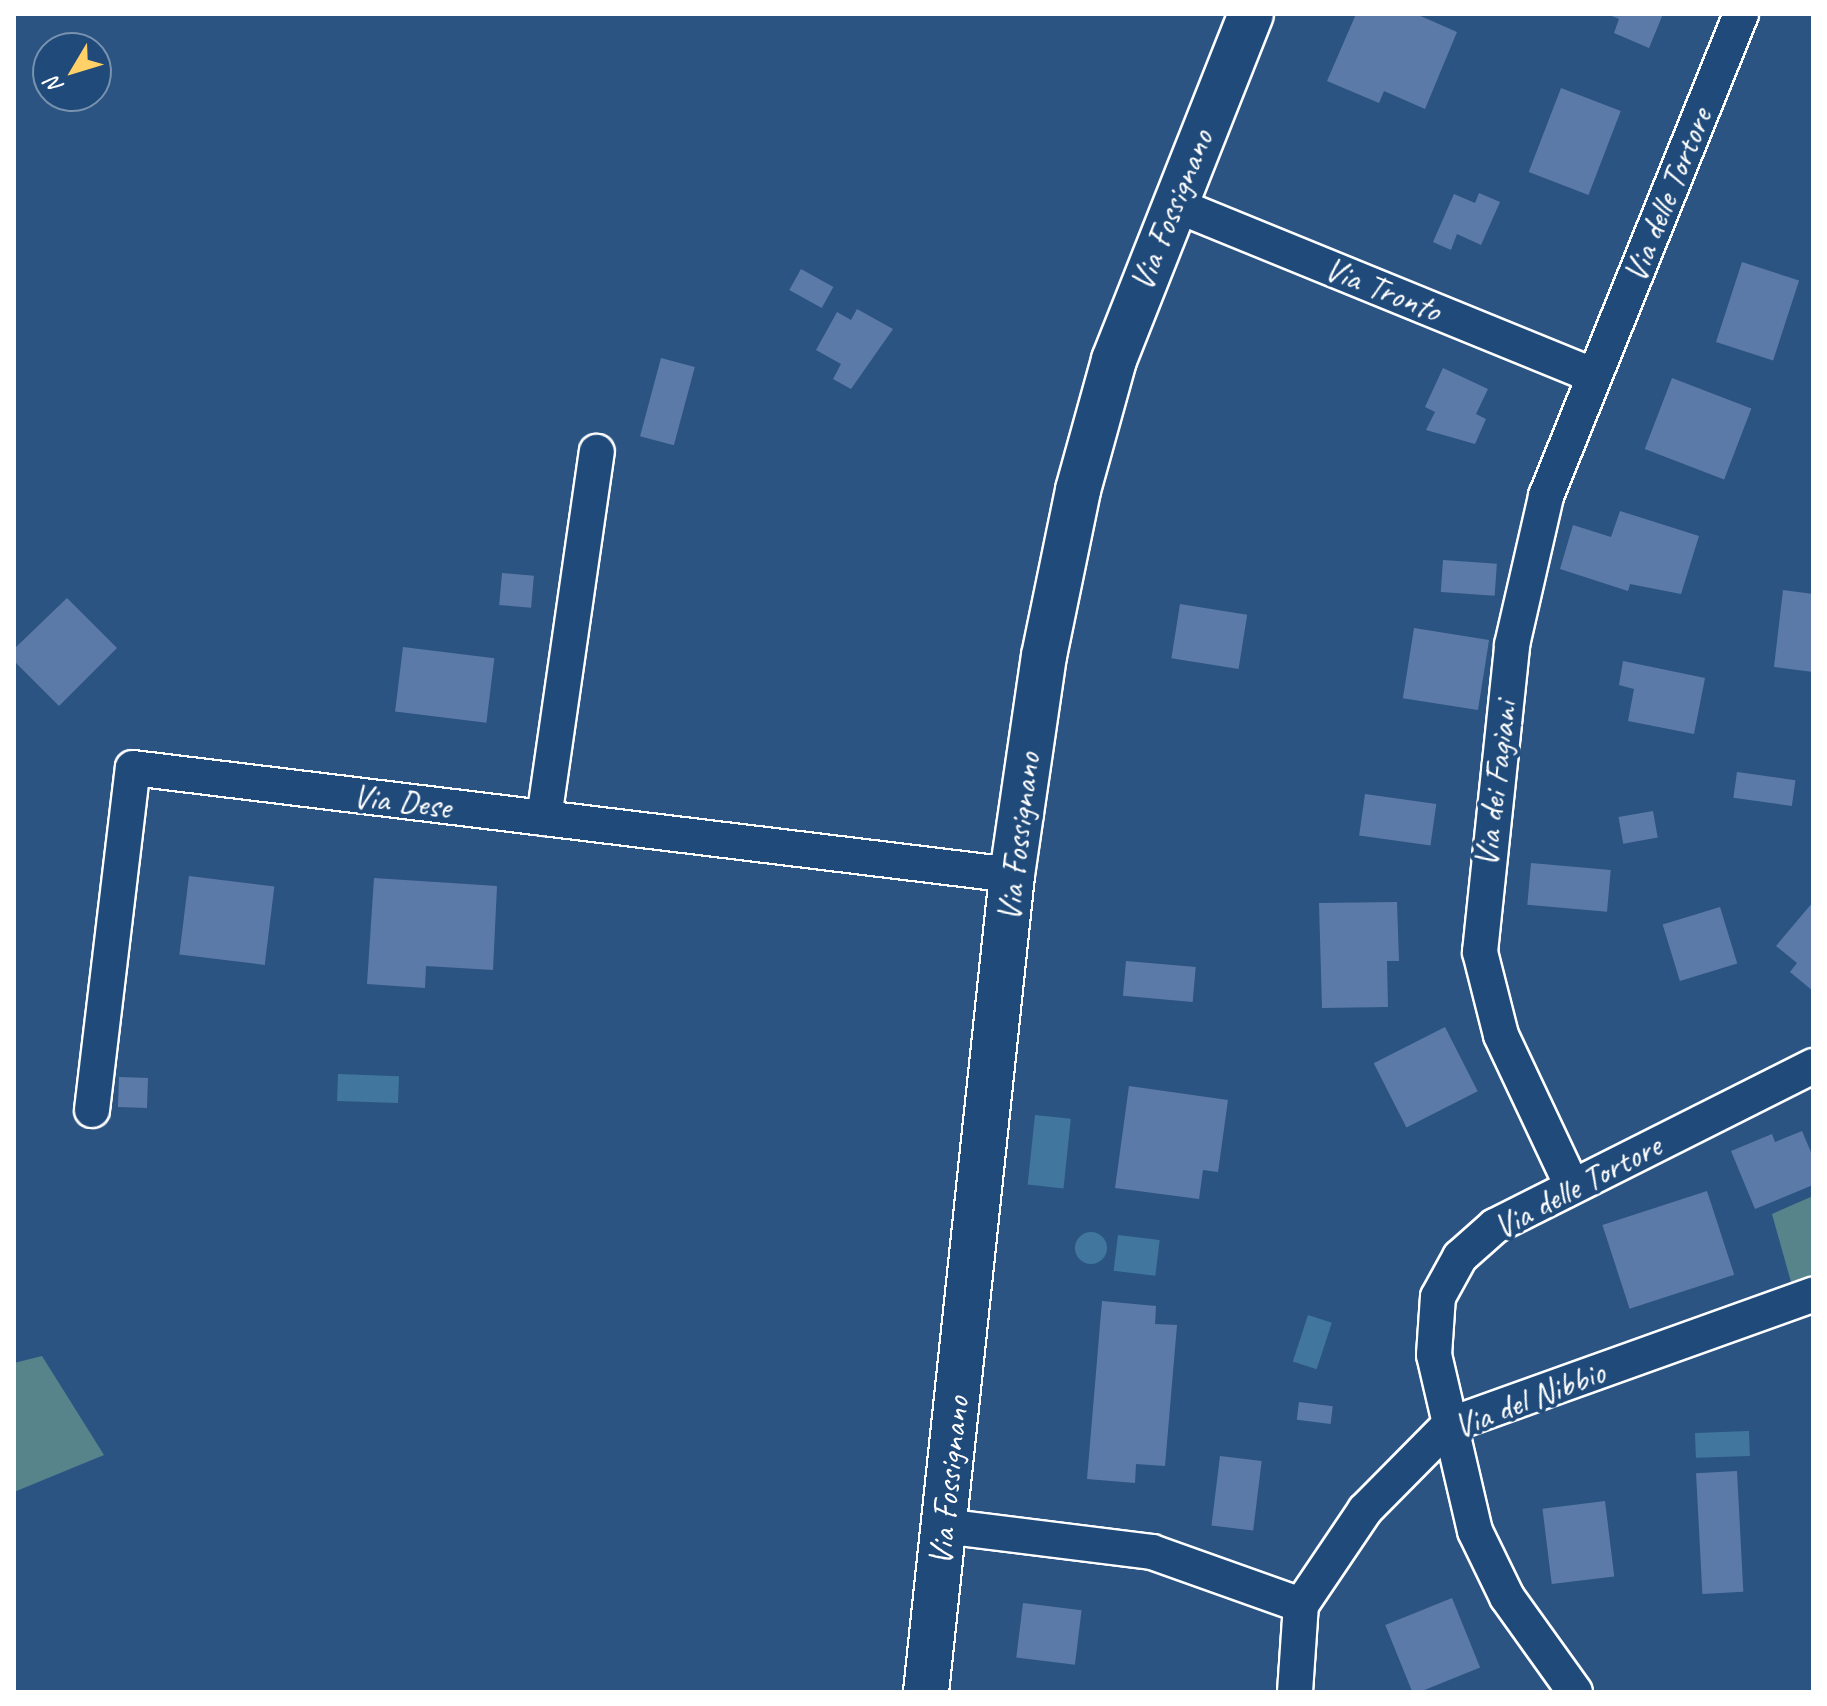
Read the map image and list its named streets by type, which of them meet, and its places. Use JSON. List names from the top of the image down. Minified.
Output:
{"streets":{"street":["Via delle Tortore","Via Fossignano","Via Tronto","Via dei Fagiani","Via Dese","Via del Nibbio"]},"crossings":[["Via delle Tortore","Via Tronto"],["Via delle Tortore","Via dei Fagiani"],["Via delle Tortore","Via del Nibbio"],["Via Fossignano","Via Tronto"],["Via Fossignano","Via Dese"],["Via Tronto","Via dei Fagiani"]],"north":"bottom left"}
